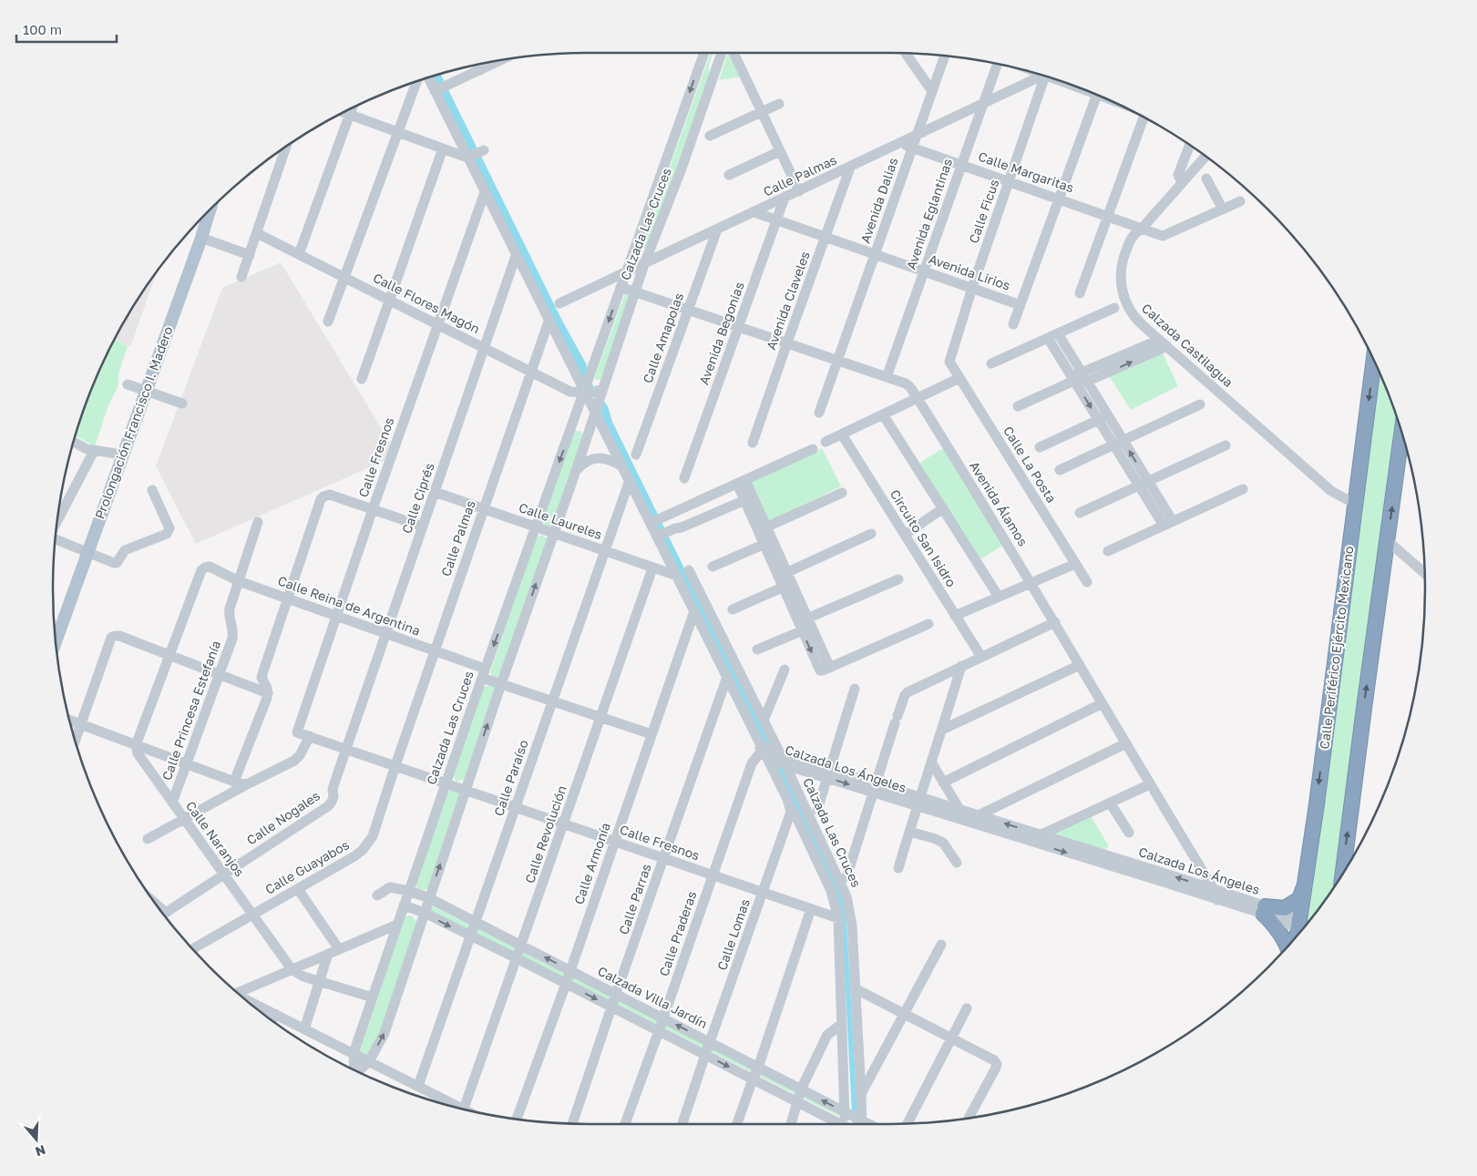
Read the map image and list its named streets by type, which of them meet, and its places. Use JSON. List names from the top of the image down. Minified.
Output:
{"streets":{"highway":["Calle Periférico Ejército Mexicano"],"main road":["Prolongación Francisco I. Madero"],"street":["Calle Margaritas","Calle Palmas","Avenida Dalias","Calle Ficus","Avenida Eglantinas","Calzada Las Cruces","Avenida Lirios","Avenida Claveles","Calle Flores Magón","Avenida Begonias","Calle Amapolas","Calzada Castilagua","Calle Fresnos","Calle La Posta","Calle Ciprés","Avenida Álamos","Calle Laureles","Circuito San Isidro","Calle Reina de Argentina","Calle Princesa Estefanía","Calzada Los Ángeles","Calle Paraíso","Calle Nogales","Calle Revolución","Calle Naranjos","Calle Armonía","Calle Guayabos","Calle Parras","Calle Praderas","Calle Lomas","Calzada Villa Jardín"]},"crossings":[["Calle Margaritas","Calle Palmas"],["Calle Margaritas","Avenida Dalias"],["Calle Margaritas","Calle Ficus"],["Calle Margaritas","Avenida Eglantinas"],["Calle Margaritas","Calzada Castilagua"],["Calle Palmas","Avenida Dalias"],["Calle Palmas","Avenida Eglantinas"],["Calle Palmas","Calzada Las Cruces"],["Calle Palmas","Avenida Lirios"],["Calle Palmas","Avenida Claveles"],["Calle Palmas","Calle Flores Magón"],["Calle Palmas","Avenida Begonias"],["Calle Palmas","Calle Amapolas"],["Calle Palmas","Calle Fresnos"],["Calle Palmas","Calle Laureles"],["Calle Palmas","Calle Reina de Argentina"],["Calle Palmas","Calle Guayabos"],["Avenida Dalias","Avenida Lirios"],["Avenida Dalias","Avenida Álamos"],["Calle Ficus","Avenida Lirios"],["Calle Ficus","Calle La Posta"],["Avenida Eglantinas","Avenida Lirios"],["Avenida Eglantinas","Avenida Álamos"],["Calzada Las Cruces","Calle Flores Magón"],["Calzada Las Cruces","Calle Fresnos"],["Calzada Las Cruces","Calle Ciprés"],["Calzada Las Cruces","Avenida Álamos"],["Calzada Las Cruces","Calle Laureles"],["Calzada Las Cruces","Calle Reina de Argentina"],["Calzada Las Cruces","Calzada Los Ángeles"],["Calzada Las Cruces","Calle Paraíso"],["Calzada Las Cruces","Calle Armonía"],["Calzada Las Cruces","Calle Parras"],["Calzada Las Cruces","Calle Praderas"],["Calzada Las Cruces","Calle Lomas"],["Calzada Las Cruces","Calzada Villa Jardín"],["Avenida Lirios","Avenida Claveles"],["Avenida Lirios","Avenida Begonias"],["Avenida Claveles","Avenida Álamos"],["Calle Flores Magón","Calle Fresnos"],["Calle Flores Magón","Calle Ciprés"],["Avenida Begonias","Avenida Álamos"],["Calle Amapolas","Avenida Álamos"],["Calzada Castilagua","Calle Periférico Ejército Mexicano"],["Calle Fresnos","Calle Ciprés"],["Calle Fresnos","Calle Reina de Argentina"],["Calle Fresnos","Calle Paraíso"],["Calle Fresnos","Calle Nogales"],["Calle Fresnos","Calle Revolución"],["Calle Fresnos","Calle Armonía"],["Calle Fresnos","Calle Guayabos"],["Calle Fresnos","Calle Parras"],["Calle Fresnos","Calle Praderas"],["Calle Fresnos","Calle Lomas"],["Calle Ciprés","Calle Laureles"],["Calle Ciprés","Calle Reina de Argentina"],["Calle Ciprés","Calle Nogales"],["Avenida Álamos","Calzada Los Ángeles"],["Calle Laureles","Calle Paraíso"],["Calle Laureles","Calle Revolución"],["Calle Reina de Argentina","Calle Princesa Estefanía"],["Calle Reina de Argentina","Calle Paraíso"],["Calle Reina de Argentina","Calle Revolución"],["Calle Reina de Argentina","Calle Armonía"],["Calle Periférico Ejército Mexicano","Calzada Los Ángeles"],["Calle Princesa Estefanía","Calle Naranjos"],["Calzada Los Ángeles","Calle Praderas"],["Calle Paraíso","Calzada Villa Jardín"],["Calle Nogales","Calle Naranjos"],["Calle Revolución","Calzada Villa Jardín"],["Calle Naranjos","Calle Guayabos"],["Calle Armonía","Calzada Villa Jardín"],["Calle Parras","Calzada Villa Jardín"],["Calle Praderas","Calzada Villa Jardín"],["Calle Lomas","Calzada Villa Jardín"]],"scale_bar":"100 m","north":"bottom"}
